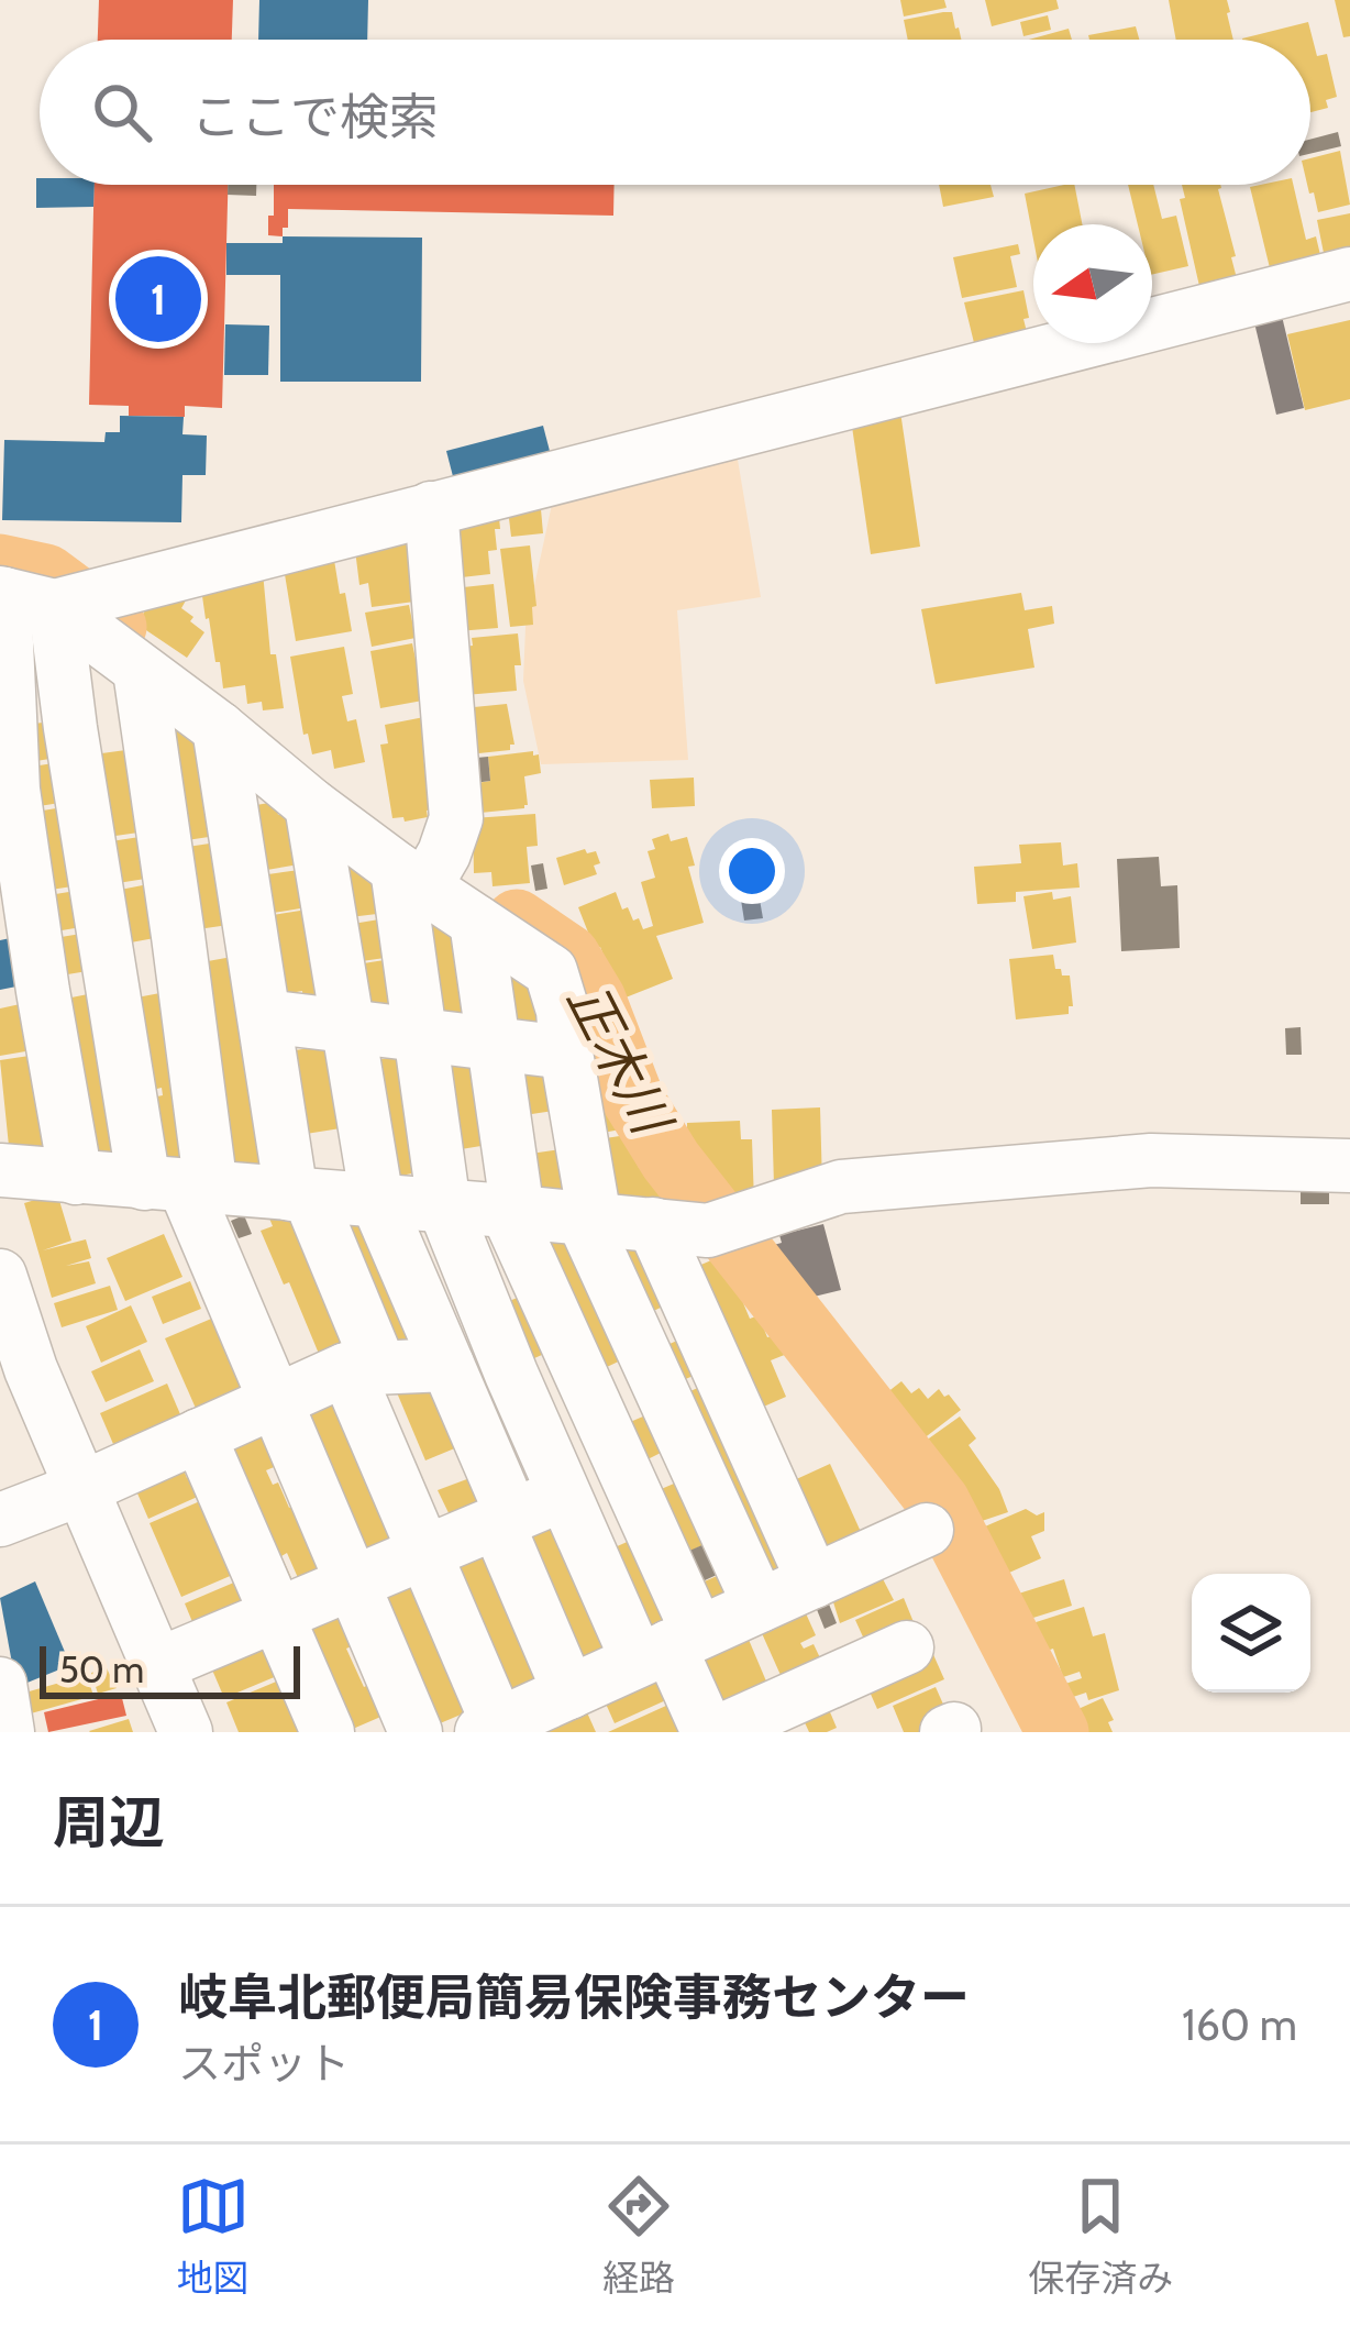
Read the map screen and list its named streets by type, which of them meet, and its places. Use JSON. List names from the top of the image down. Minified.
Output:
{"water":["正木川"],"scale_bar":"50 m","north":"left","page":{"search":"ここで検索","pins":"1","scale":"50 m","heading":"周辺","list":[{"mark":"1","name":"岐阜北郵便局簡易保険事務センター","note":"スポット","value":"160 m"}],"nav":["地図","経路","保存済み"]}}
